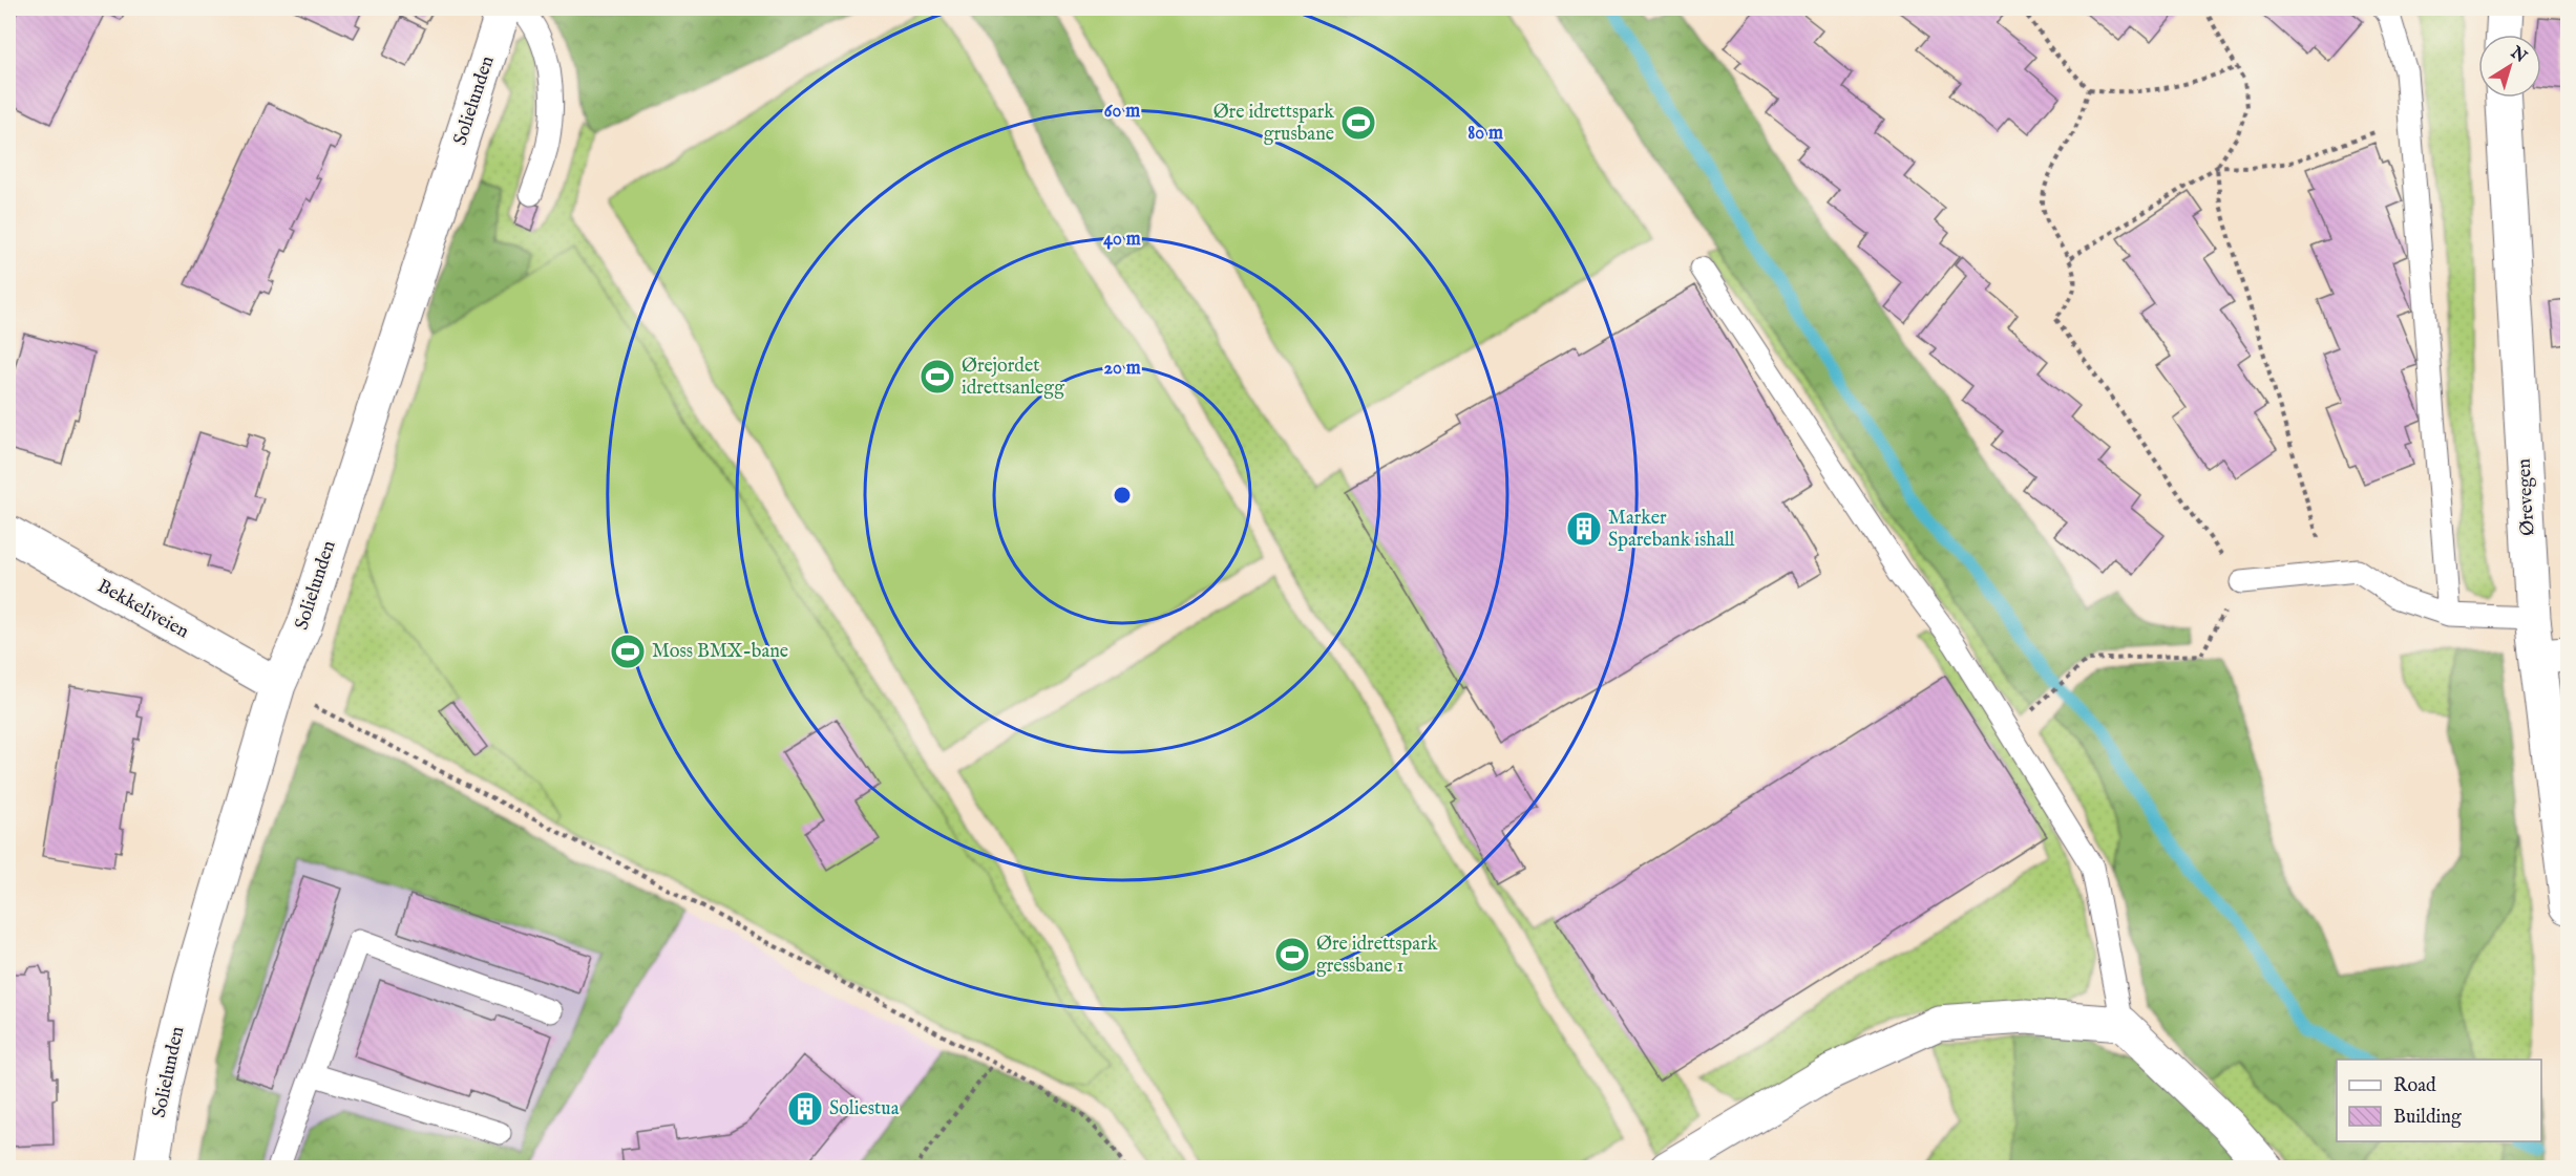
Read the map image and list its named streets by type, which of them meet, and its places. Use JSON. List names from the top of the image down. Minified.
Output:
{"streets":{"street":["Solielunden","Ørevegen","Bekkeliveien"]},"crossings":[["Solielunden","Bekkeliveien"]],"places":{"sports":["Øre idrettspark grusbane","Ørejordet idrettsanlegg","Moss BMX-bane","Øre idrettspark gressbane 1"],"building":["Marker Sparebank ishall","Soliestua"]},"legend":["Road","Building"],"north":"top right","rings":["60 m","80 m","40 m","20 m"]}
